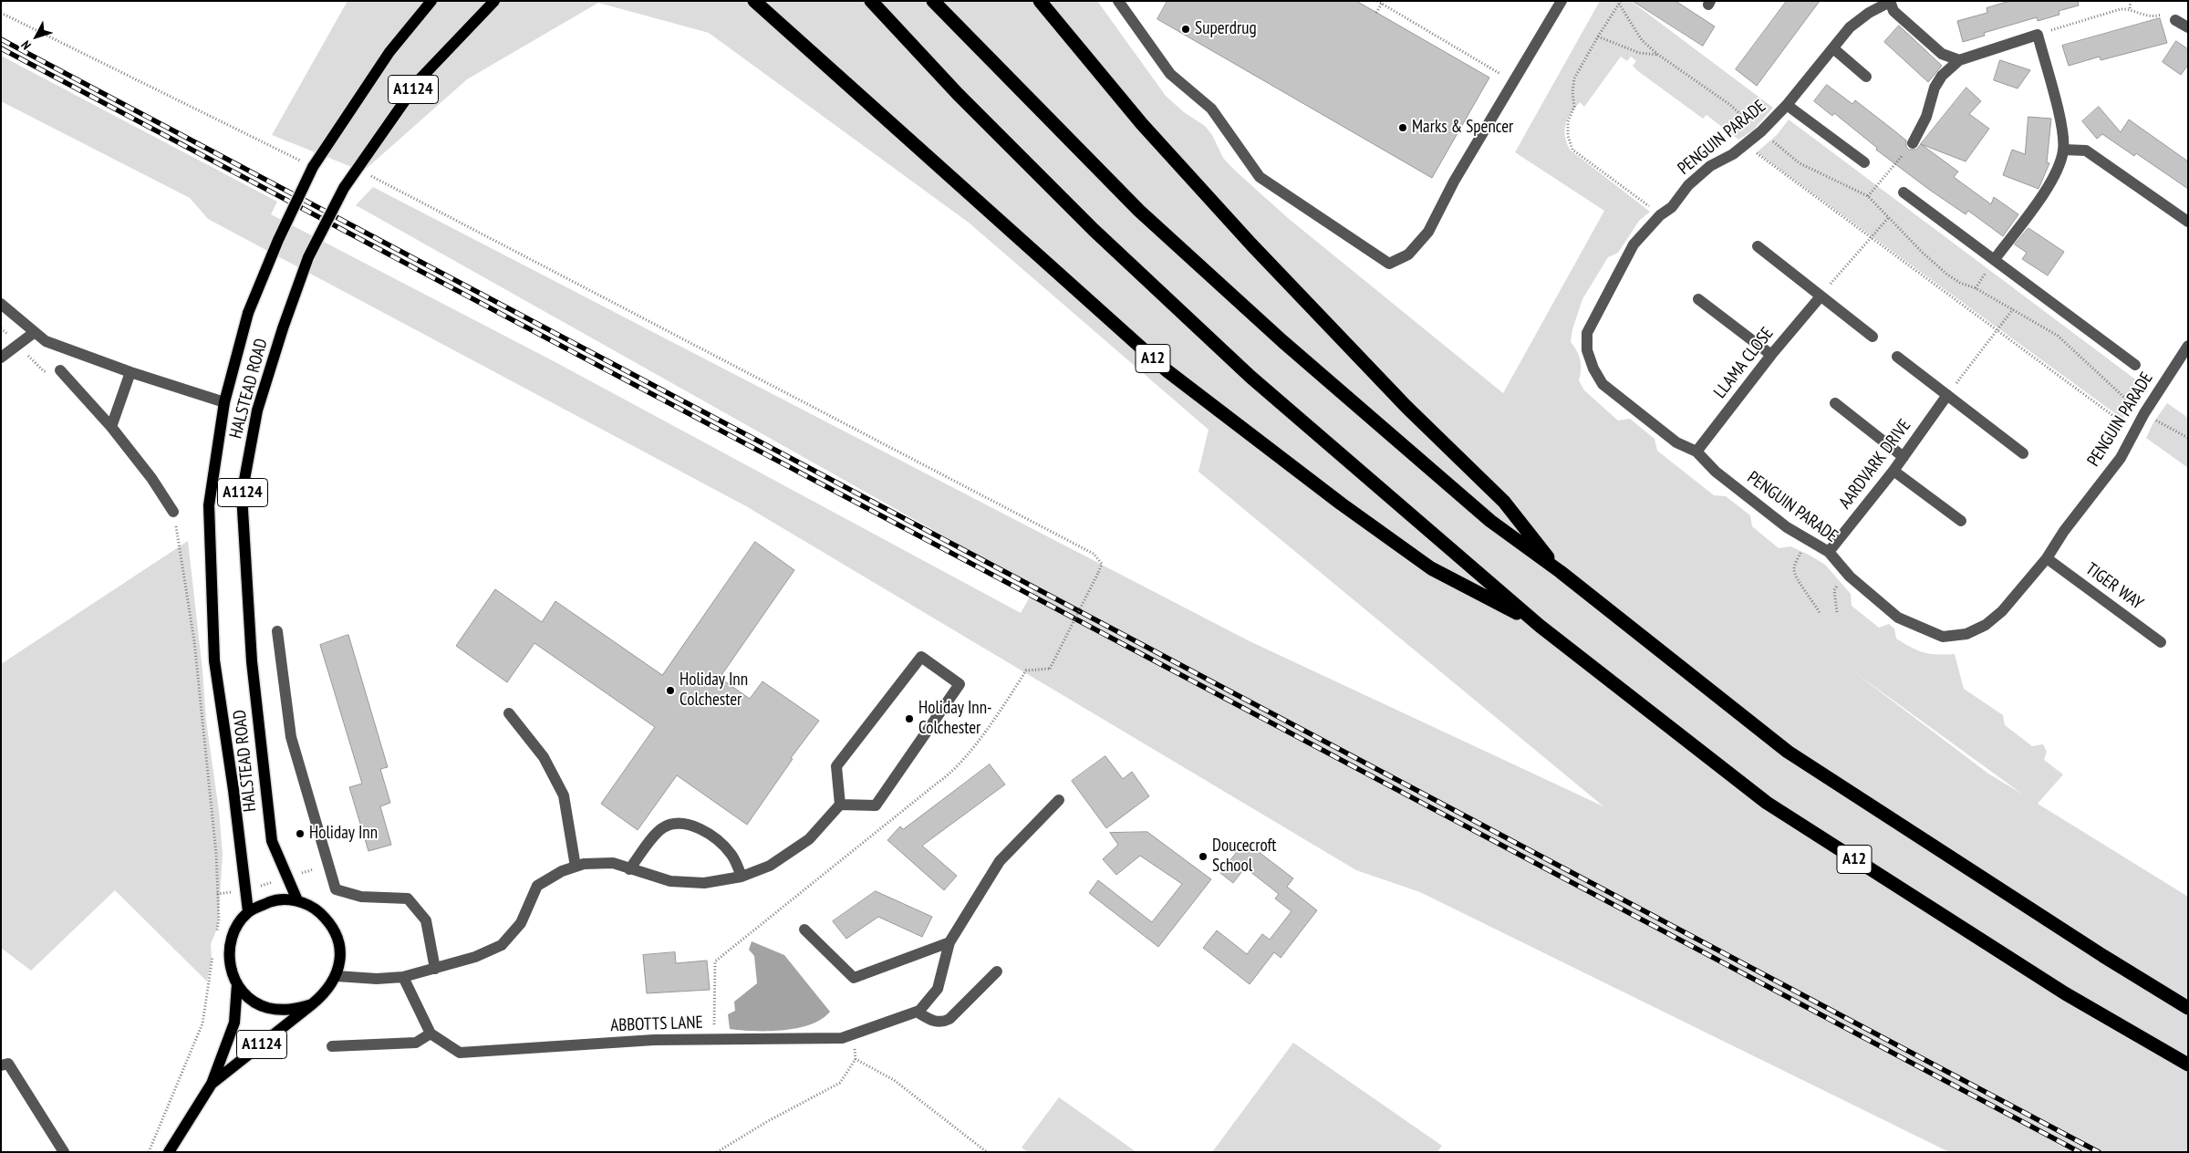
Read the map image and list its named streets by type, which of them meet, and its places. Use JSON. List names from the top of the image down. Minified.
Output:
{"streets":{"highway":["A12"],"main road":["A1124","HALSTEAD ROAD"],"street":["PENGUIN PARADE","LLAMA CLOSE","AARDVARK DRIVE","TIGER WAY","ABBOTTS LANE"]},"crossings":[["A1124","HALSTEAD ROAD"],["PENGUIN PARADE","LLAMA CLOSE"],["PENGUIN PARADE","AARDVARK DRIVE"],["PENGUIN PARADE","TIGER WAY"]],"places":["Superdrug","Marks & Spencer","Holiday Inn Colchester","Holiday Inn- Colchester","Holiday Inn","Doucecroft School"],"north":"bottom left"}
